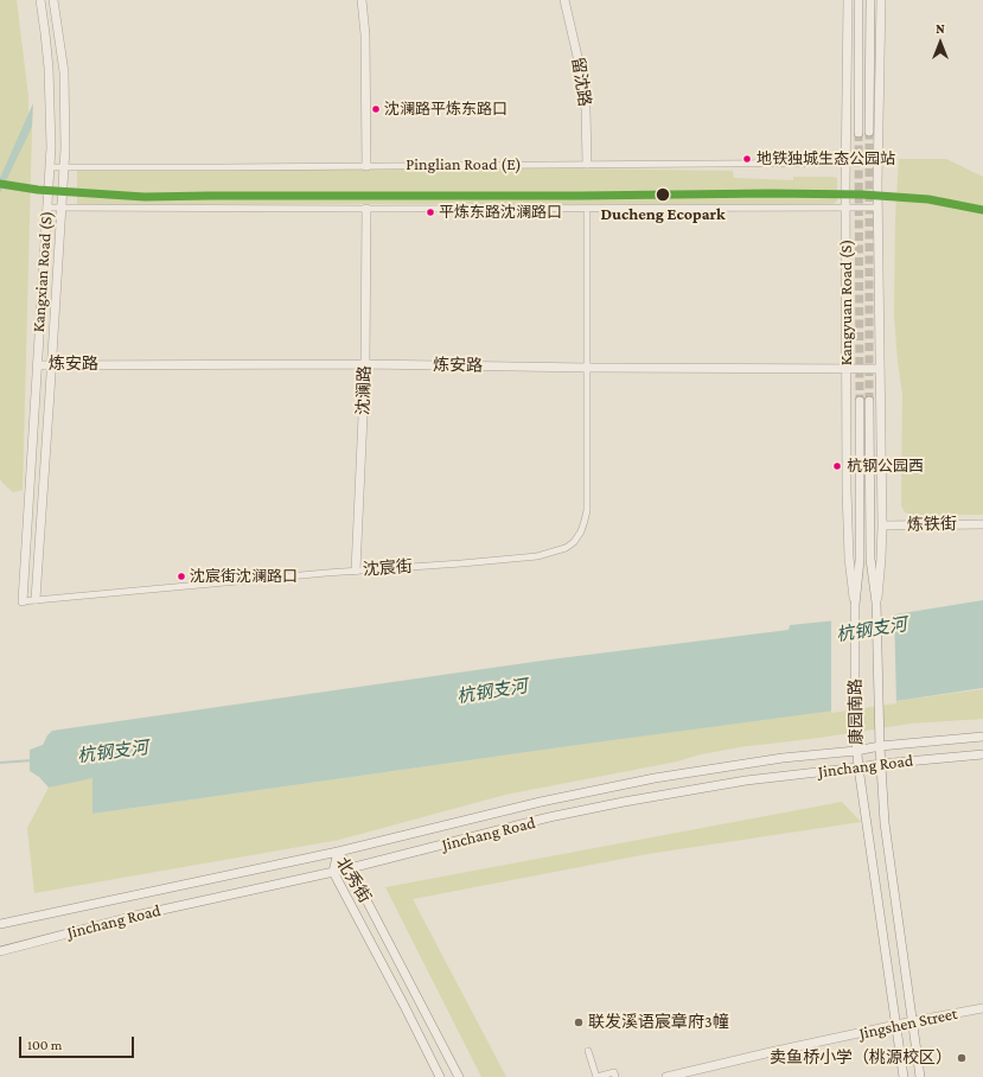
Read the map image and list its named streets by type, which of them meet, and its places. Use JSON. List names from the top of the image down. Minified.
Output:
{"streets":{"street":["留沈路","Pinglian Road (E)","Kangxian Road (S)","Kangyuan Road (S)","炼安路","沈澜路","炼铁街","沈宸街","康园南路","Jinchang Road","北秀街","Jingshen Street"]},"crossings":[["留沈路","Pinglian Road (E)"],["Pinglian Road (E)","Kangxian Road (S)"],["Pinglian Road (E)","Kangyuan Road (S)"],["Kangxian Road (S)","炼安路"],["Kangxian Road (S)","沈宸街"],["Kangyuan Road (S)","炼安路"],["Kangyuan Road (S)","炼铁街"],["Kangyuan Road (S)","康园南路"],["炼安路","沈澜路"],["炼安路","沈宸街"],["沈澜路","沈宸街"],["康园南路","Jinchang Road"],["康园南路","Jingshen Street"],["Jinchang Road","北秀街"]],"water":["杭钢支河"],"places":["沈澜路平炼东路口","地铁独城生态公园站","Ducheng Ecopark","平炼东路沈澜路口","杭钢公园西","沈宸街沈澜路口","联发溪语宸章府3幢","卖鱼桥小学（桃源校区）"],"scale_bar":"100 m","north":"top"}
